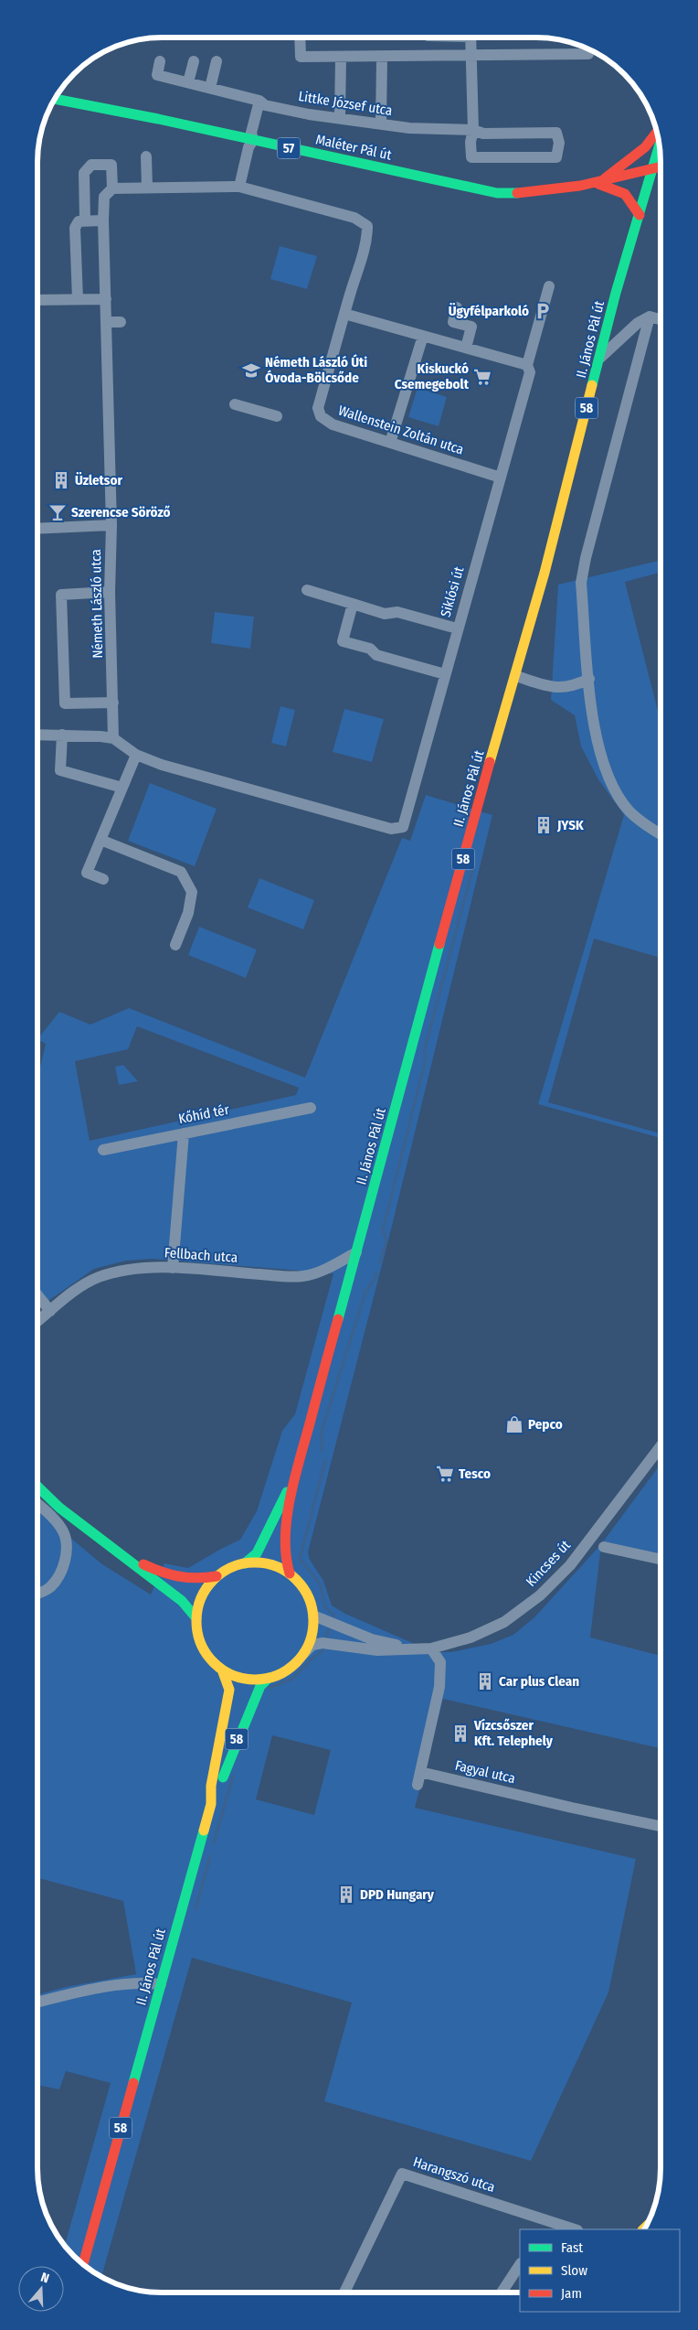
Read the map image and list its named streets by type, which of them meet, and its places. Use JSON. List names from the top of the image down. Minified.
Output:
{"streets":{"main road":["Maléter Pál út","57","II. János Pál út","58"],"street":["Littke József utca","Wallenstein Zoltán utca","Siklósi út","Németh László utca","Kőhíd tér","Fellbach utca","Kincses út","Fagyal utca","Harangszó utca"]},"crossings":[["Maléter Pál út","57"],["Maléter Pál út","58"],["57","58"],["II. János Pál út","58"],["II. János Pál út","Fellbach utca"],["Wallenstein Zoltán utca","Siklósi út"]],"places":{"parking":["Ügyfélparkoló"],"school or university":["Németh László Úti Óvoda-Bölcsőde"],"supermarket":["Kiskuckó Csemegebolt","Tesco"],"building":["Üzletsor","JYSK","Car plus Clean","Vízcsőszer Kft. Telephely","DPD Hungary"],"bar":["Szerencse Söröző"],"shop":["Pepco"]},"legend":["Fast","Slow","Jam"],"north":"top"}
